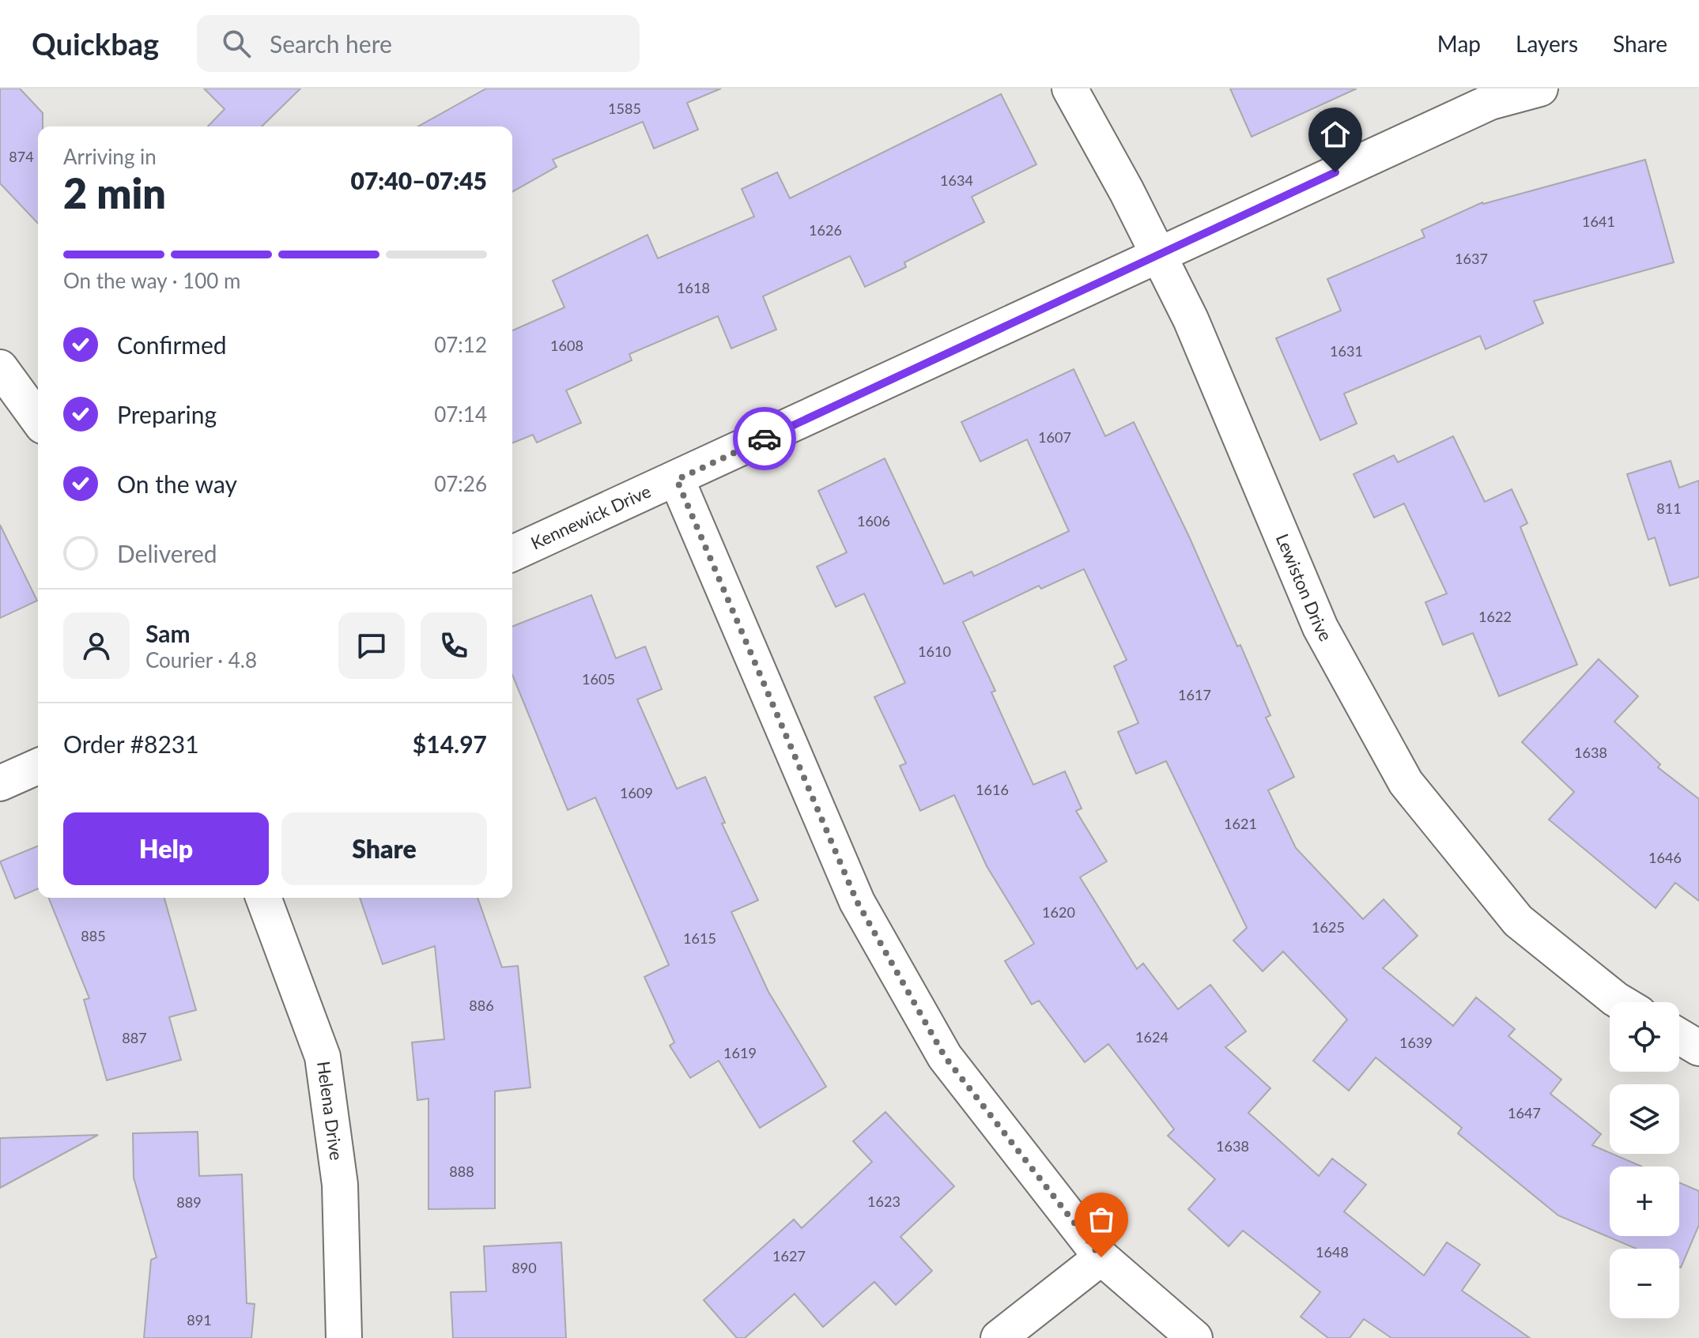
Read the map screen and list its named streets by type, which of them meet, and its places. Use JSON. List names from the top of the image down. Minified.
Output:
{"streets":{"street":["Kennewick Drive","Lewiston Drive","Helena Drive"]},"crossings":[["Kennewick Drive","Lewiston Drive"]],"house_numbers":["1585","874","1634","1641","1626","1637","1618","1608","1631","1607","811","1606","1622","1610","1605","1617","1638","1616","1609","1621","1646","1620","1625","885","1615","886","1624","887","1639","1619","1647","1638","888","1623","889","1648","1627","890","891"],"page":{"header":"Quickbag","search":"Search here","nav":["Map","Layers","Share"],"heading":["2 min","Arriving in","07:40–07:45"],"panel":["Sam","Courier · 4.8","Order #8231","$14.97"],"bar":"On the way · 100 m","list":[["Confirmed","07:12"],["Preparing","07:14"],["On the way","07:26"],"Delivered"],"buttons":["Help","Share"],"map_buttons":["+","−"]}}
